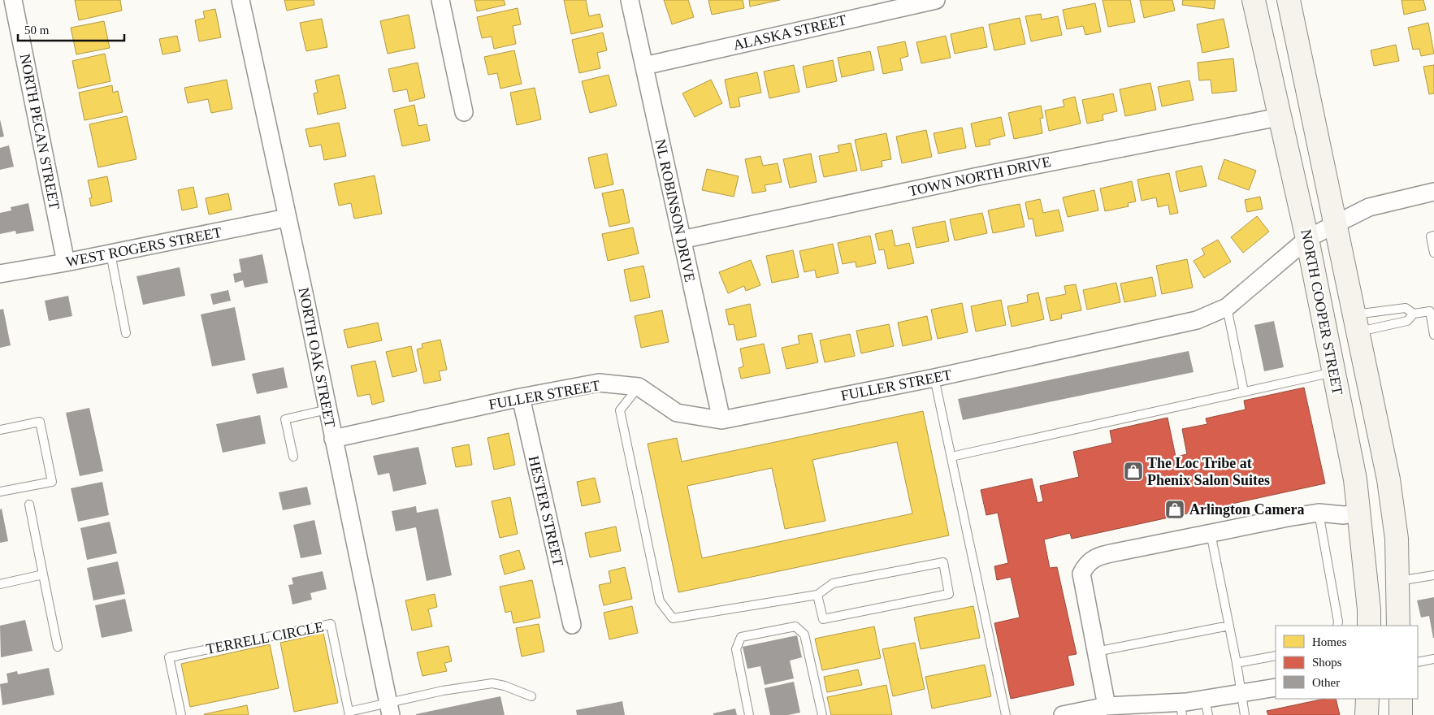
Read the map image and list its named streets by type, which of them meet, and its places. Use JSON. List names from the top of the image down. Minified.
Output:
{"streets":{"main road":["NORTH COOPER STREET"],"street":["ALASKA STREET","NORTH PECAN STREET","TOWN NORTH DRIVE","NL ROBINSON DRIVE","WEST ROGERS STREET","NORTH OAK STREET","FULLER STREET","HESTER STREET"],"lane":["TERRELL CIRCLE"]},"crossings":[["ALASKA STREET","NL ROBINSON DRIVE"],["NORTH PECAN STREET","WEST ROGERS STREET"],["TOWN NORTH DRIVE","NL ROBINSON DRIVE"],["TOWN NORTH DRIVE","NORTH COOPER STREET"],["NL ROBINSON DRIVE","FULLER STREET"],["WEST ROGERS STREET","NORTH OAK STREET"],["NORTH COOPER STREET","FULLER STREET"],["NORTH OAK STREET","FULLER STREET"],["NORTH OAK STREET","TERRELL CIRCLE"],["FULLER STREET","HESTER STREET"]],"places":{"shop":["The Loc Tribe at Phenix Salon Suites","Arlington Camera"]},"legend":["Homes","Shops","Other"],"scale_bar":"50 m"}
